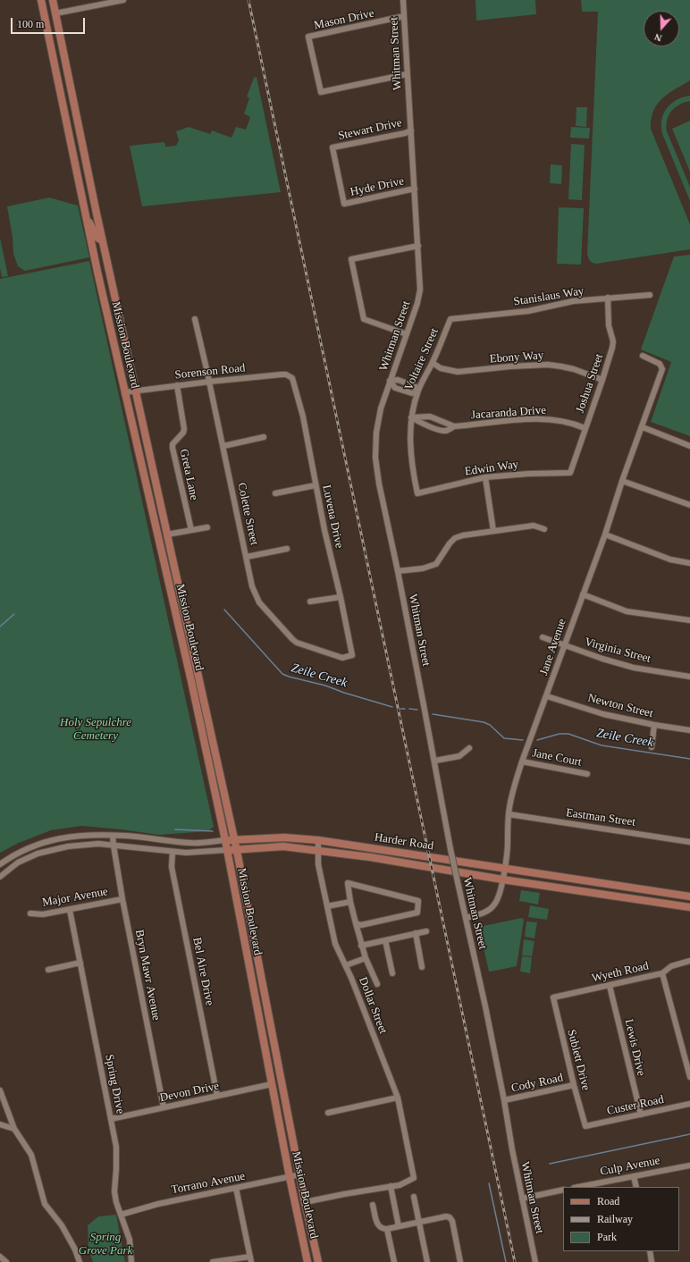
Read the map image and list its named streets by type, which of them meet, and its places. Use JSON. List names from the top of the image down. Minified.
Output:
{"streets":{"main road":["Mission Boulevard","Harder Road"],"street":["Mason Drive","Whitman Street","Stewart Drive","Hyde Drive","Stanislaus Way","Ebony Way","Voltaire Street","Sorenson Road","Joshua Street","Jacaranda Drive","Edwin Way","Greta Lane","Colette Street","Luvena Drive","Jane Avenue","Virginia Street","Newton Street","Jane Court","Eastman Street","Major Avenue","Bel Aire Drive","Wyeth Road","Bryn Mawr Avenue","Dollar Street","Lewis Drive","Sublett Drive","Cody Road","Spring Drive","Devon Drive","Custer Road","Culp Avenue","Torrano Avenue"]},"crossings":[["Mason Drive","Whitman Street"],["Whitman Street","Stewart Drive"],["Whitman Street","Hyde Drive"],["Whitman Street","Jane Avenue"],["Whitman Street","Cody Road"],["Stewart Drive","Hyde Drive"],["Stanislaus Way","Voltaire Street"],["Stanislaus Way","Joshua Street"],["Mission Boulevard","Sorenson Road"],["Mission Boulevard","Harder Road"],["Mission Boulevard","Devon Drive"],["Mission Boulevard","Torrano Avenue"],["Ebony Way","Voltaire Street"],["Ebony Way","Joshua Street"],["Voltaire Street","Jacaranda Drive"],["Voltaire Street","Edwin Way"],["Sorenson Road","Greta Lane"],["Sorenson Road","Colette Street"],["Sorenson Road","Luvena Drive"],["Joshua Street","Jacaranda Drive"],["Joshua Street","Edwin Way"],["Colette Street","Luvena Drive"],["Jane Avenue","Virginia Street"],["Jane Avenue","Newton Street"],["Jane Avenue","Jane Court"],["Jane Avenue","Eastman Street"],["Jane Avenue","Harder Road"],["Harder Road","Bel Aire Drive"],["Harder Road","Bryn Mawr Avenue"],["Harder Road","Dollar Street"],["Major Avenue","Bryn Mawr Avenue"],["Major Avenue","Spring Drive"],["Bel Aire Drive","Devon Drive"],["Wyeth Road","Lewis Drive"],["Wyeth Road","Sublett Drive"],["Bryn Mawr Avenue","Devon Drive"],["Lewis Drive","Custer Road"],["Sublett Drive","Cody Road"],["Sublett Drive","Custer Road"],["Spring Drive","Devon Drive"],["Spring Drive","Torrano Avenue"]],"water":["Zeile Creek"],"parks":["Holy Sepulchre Cemetery","Spring Grove Park"],"legend":["Road","Railway","Park"],"scale_bar":"100 m","north":"bottom"}
